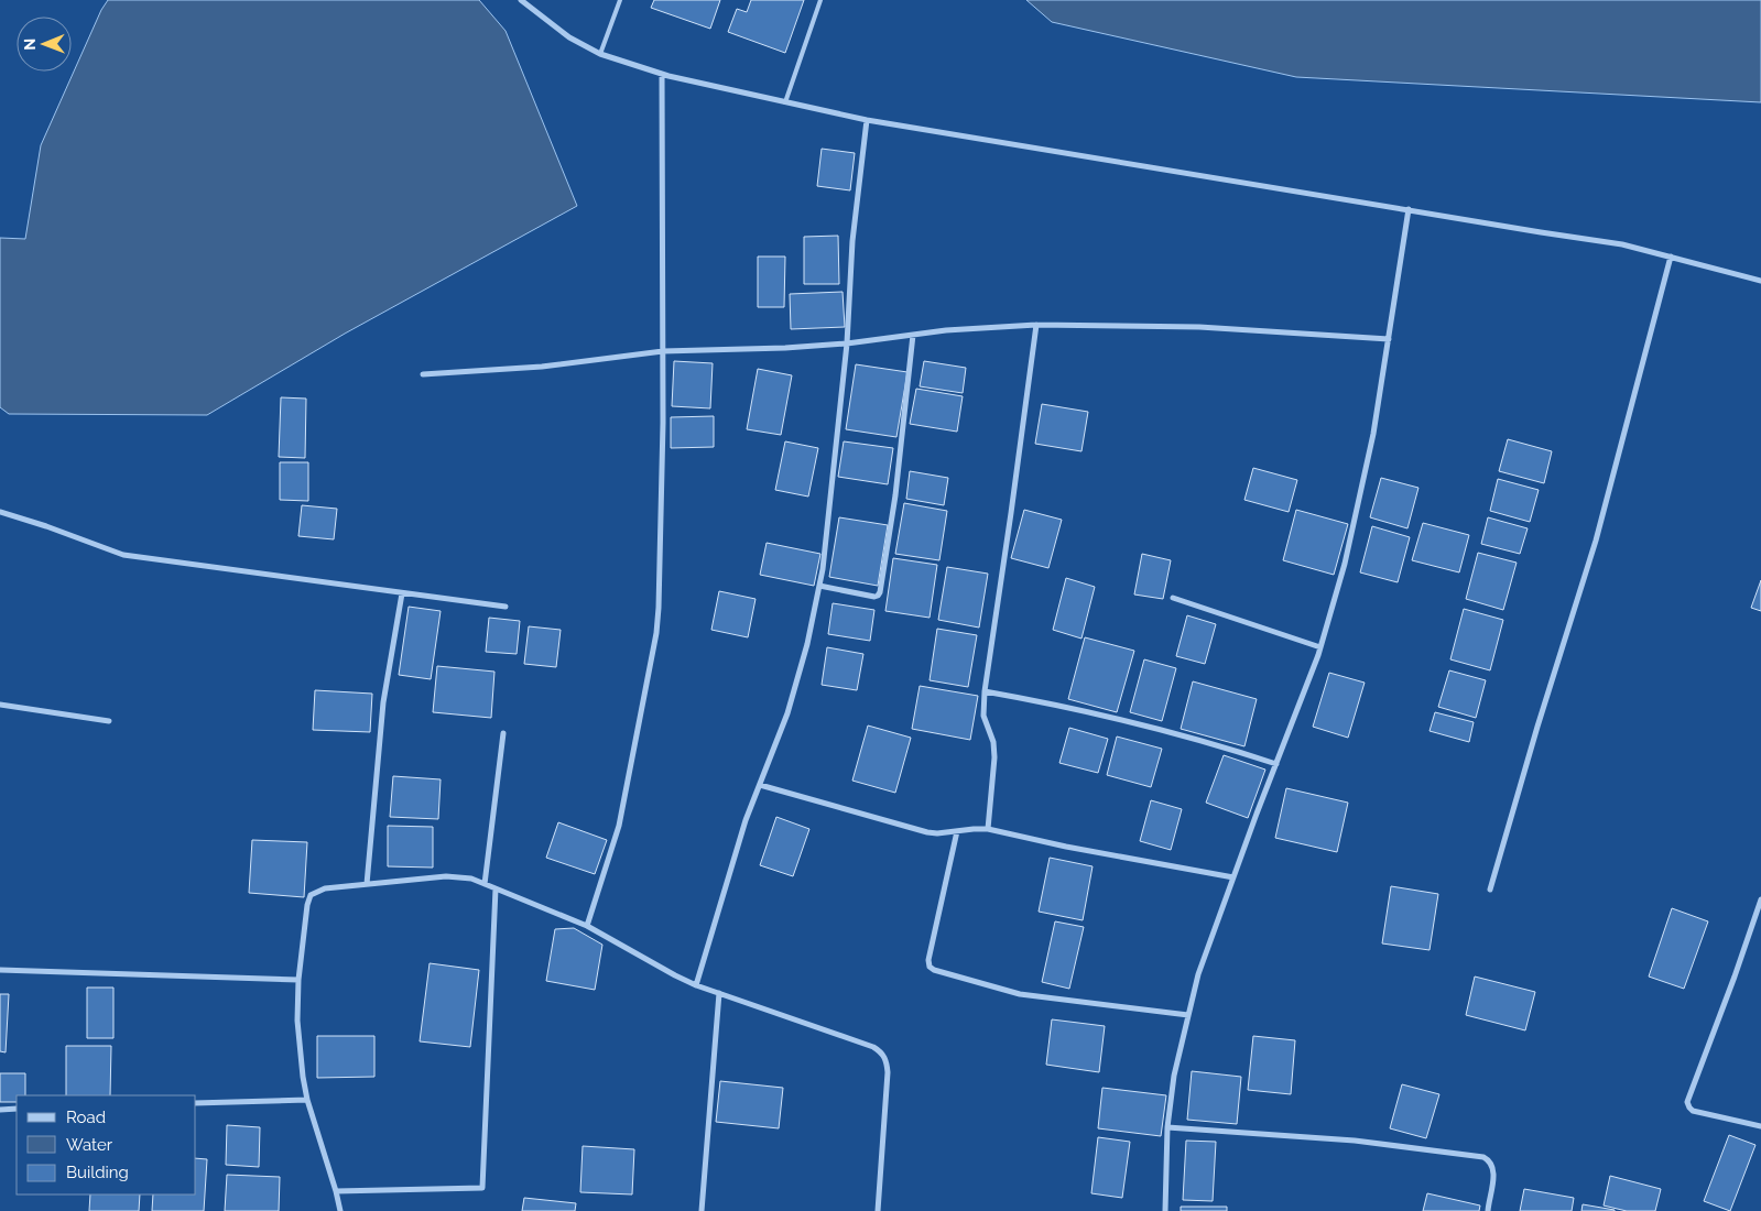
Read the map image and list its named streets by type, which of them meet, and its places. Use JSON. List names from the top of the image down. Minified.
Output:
{"legend":["Road","Water","Building"],"north":"left"}
